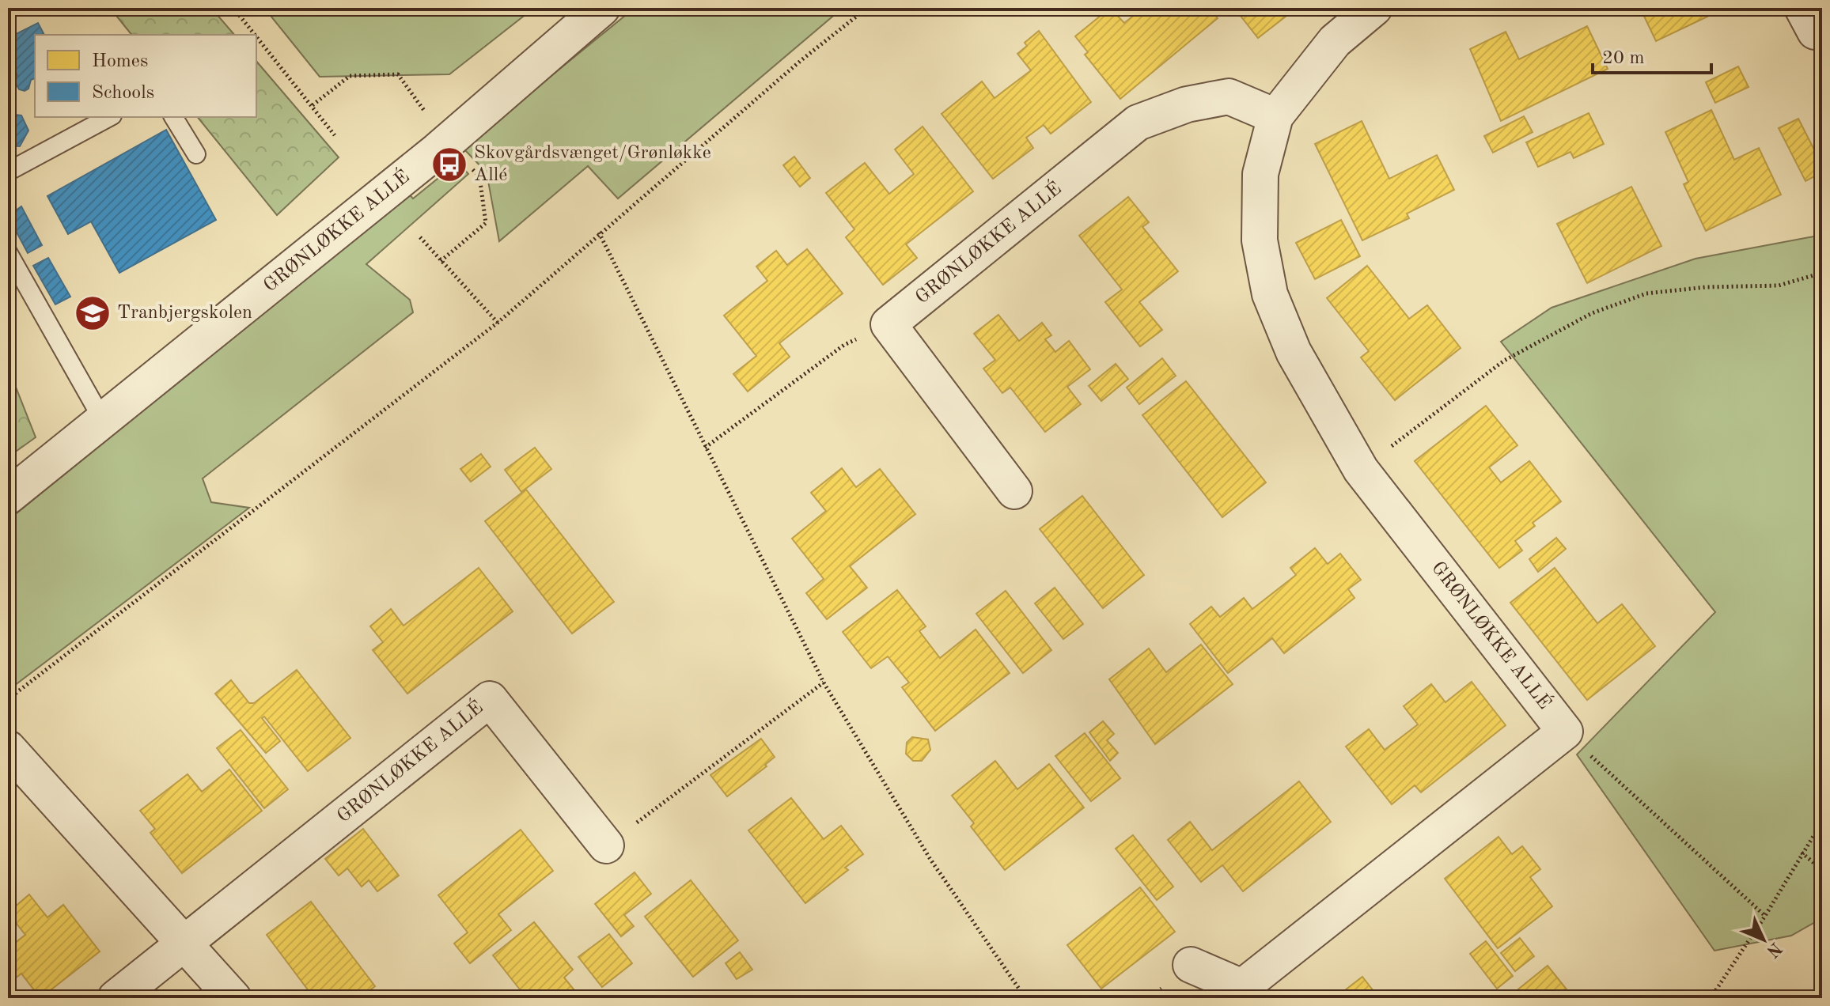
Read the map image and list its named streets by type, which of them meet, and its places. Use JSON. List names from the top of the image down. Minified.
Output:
{"streets":{"street":["GRØNLØKKE ALLÉ"]},"places":{"bus stop":["Skovgårdsvænget/Grønløkke Allé"],"school or university":["Tranbjergskolen"]},"legend":["Homes","Schools"],"scale_bar":"20 m","north":"bottom right"}
